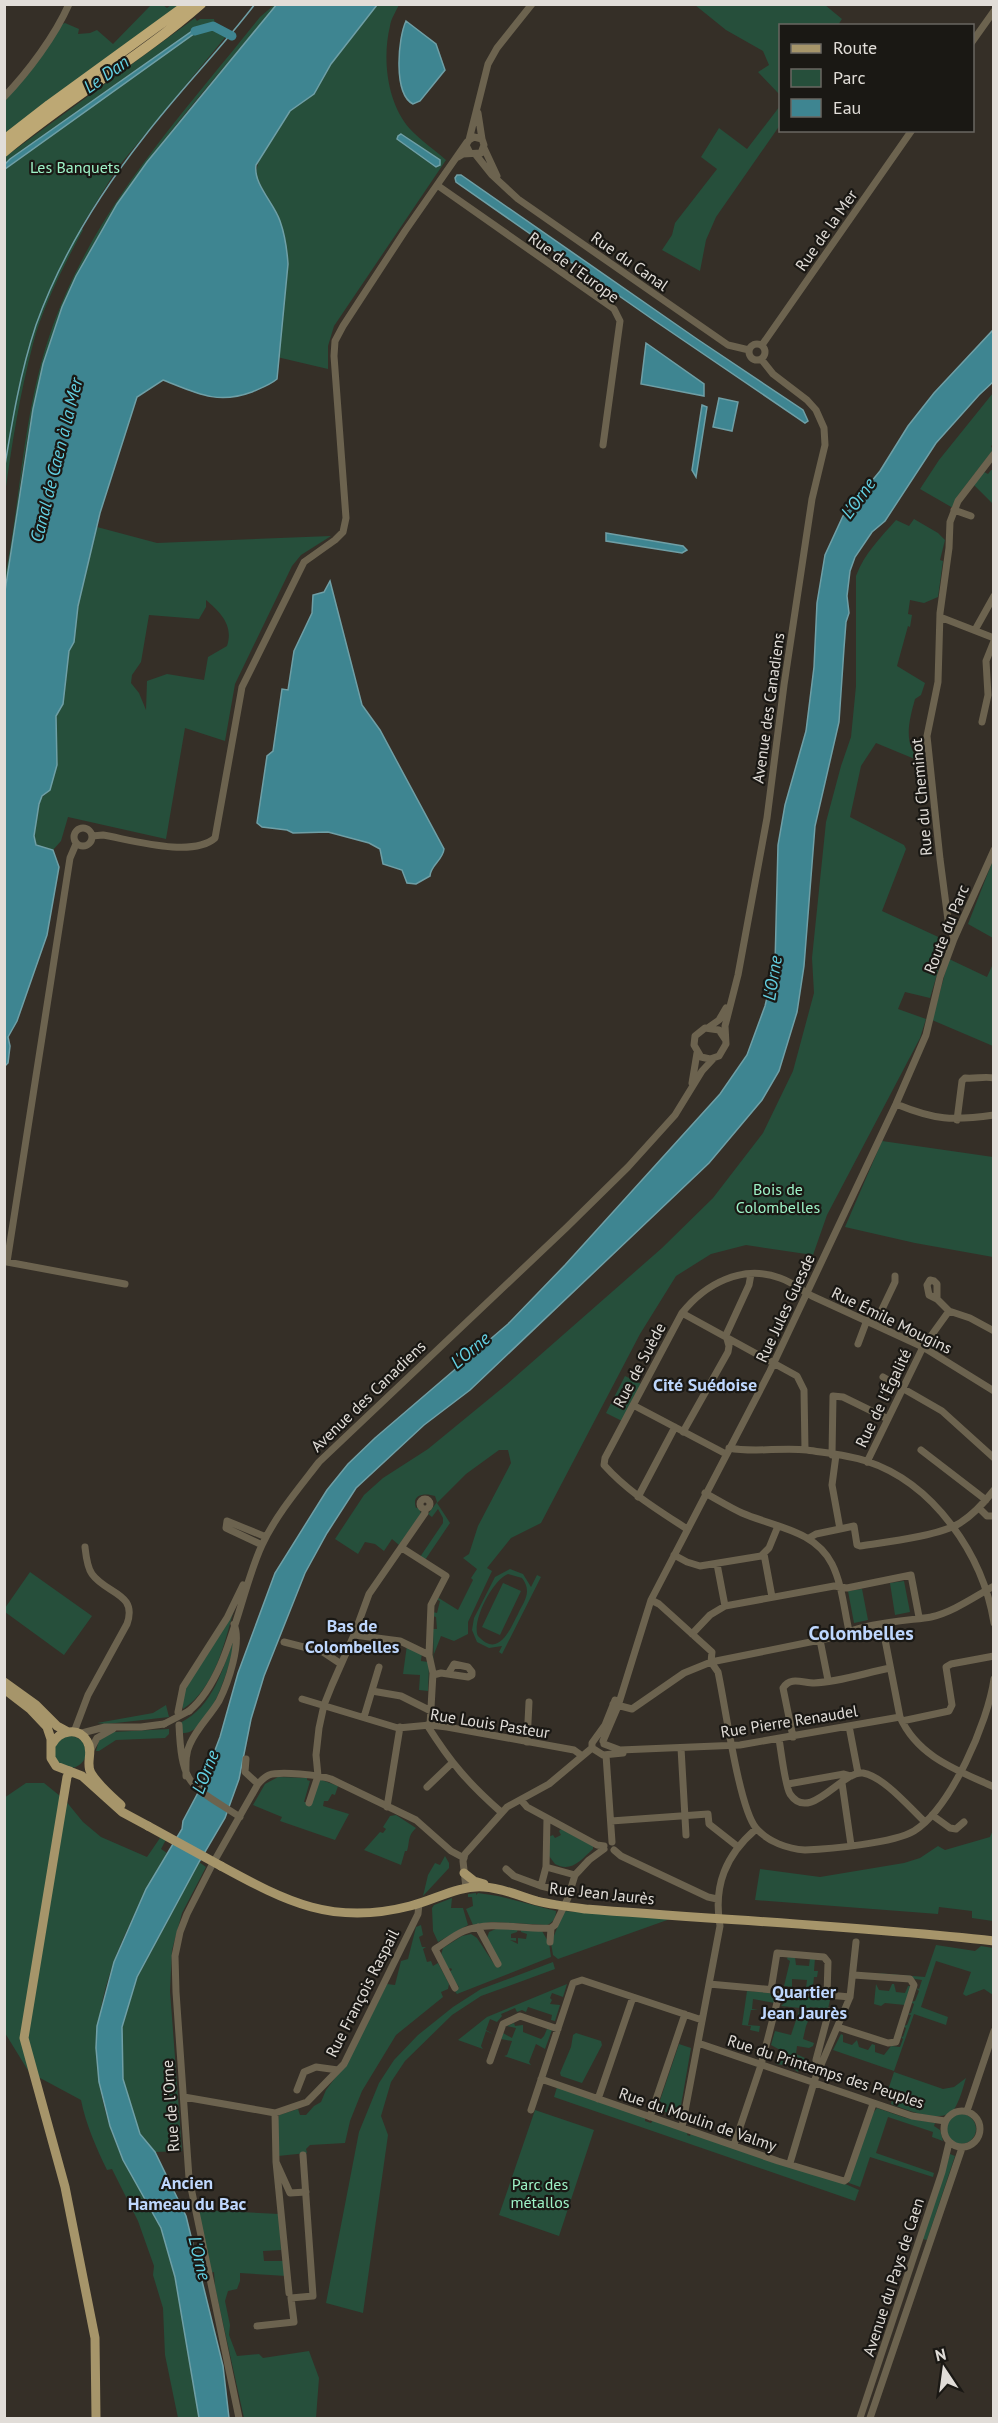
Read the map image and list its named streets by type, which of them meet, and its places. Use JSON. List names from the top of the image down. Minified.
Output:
{"streets":{"main road":["Rue Jean Jaurès"],"street":["Rue de la Mer","Rue du Canal","Rue de l'Europe","Avenue des Canadiens","Rue du Cheminot","Route du Parc","Rue Jules Guesde","Rue Émile Mougins","Rue de Suède","Rue de l'Égalité","Rue Pierre Renaudel","Rue Louis Pasteur","Rue François Raspail","Rue du Printemps des Peuples","Rue de l'Orne","Rue du Moulin de Valmy","Avenue du Pays de Caen"]},"crossings":[["Rue de la Mer","Rue du Canal"],["Rue de la Mer","Avenue des Canadiens"],["Rue du Canal","Avenue des Canadiens"],["Rue du Cheminot","Route du Parc"],["Route du Parc","Rue Jules Guesde"],["Rue Jules Guesde","Rue Émile Mougins"],["Rue Jules Guesde","Rue de Suède"],["Rue Jules Guesde","Rue Pierre Renaudel"],["Rue Émile Mougins","Rue de Suède"],["Rue Émile Mougins","Rue de l'Égalité"],["Rue Jean Jaurès","Rue François Raspail"],["Rue Jean Jaurès","Rue de l'Orne"],["Rue François Raspail","Rue de l'Orne"],["Rue du Printemps des Peuples","Rue du Moulin de Valmy"],["Rue du Printemps des Peuples","Avenue du Pays de Caen"]],"districts":["Cité Suédoise","Bas de Colombelles","Colombelles","Quartier Jean Jaurès","Ancien Hameau du Bac"],"water":["Le Dan","Canal de Caen à la Mer","L'Orne"],"parks":["Les Banquets","Bois de Colombelles","Parc des métallos"],"legend":["Route","Parc","Eau"],"north":"top"}
